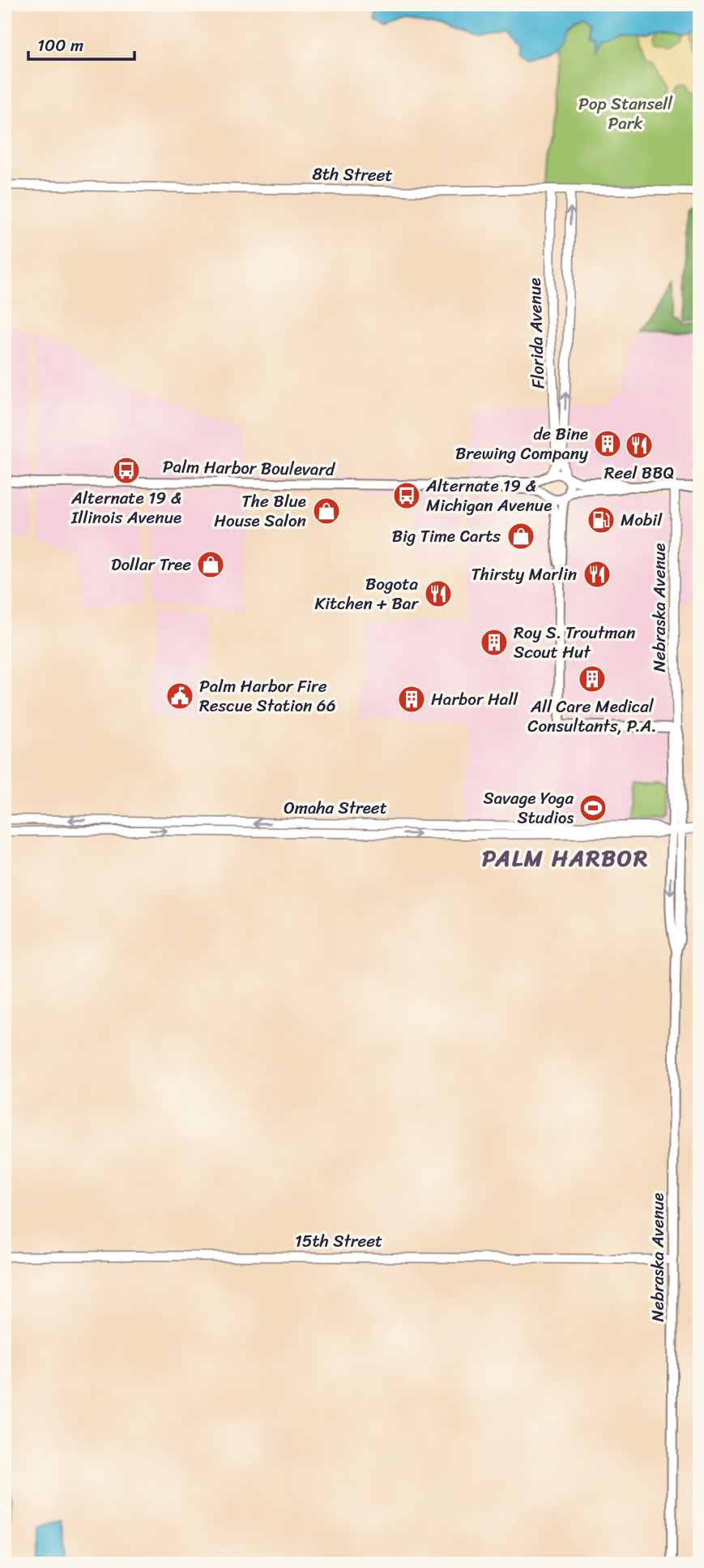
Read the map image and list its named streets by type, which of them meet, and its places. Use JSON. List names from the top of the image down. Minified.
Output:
{"streets":{"main road":["Palm Harbor Boulevard","Nebraska Avenue"],"street":["8th Street","Florida Avenue","Omaha Street","15th Street"]},"crossings":[["8th Street","Florida Avenue"],["Florida Avenue","Palm Harbor Boulevard"],["Nebraska Avenue","Omaha Street"],["Nebraska Avenue","15th Street"]],"districts":["PALM HARBOR"],"parks":["Pop Stansell Park"],"places":{"building":["de Bine Brewing Company","Roy S. Troutman Scout Hut","All Care Medical Consultants, P.A.","Harbor Hall"],"restaurant":["Reel BBQ","Thirsty Marlin","Bogota Kitchen + Bar"],"bus stop":["Alternate 19 & Illinois Avenue","Alternate 19 & Michigan Avenue"],"shop":["The Blue House Salon","Big Time Carts","Dollar Tree"],"fuel station":["Mobil"],"public building":["Palm Harbor Fire Rescue Station 66"],"sports":["Savage Yoga Studios"]},"scale_bar":"100 m"}
